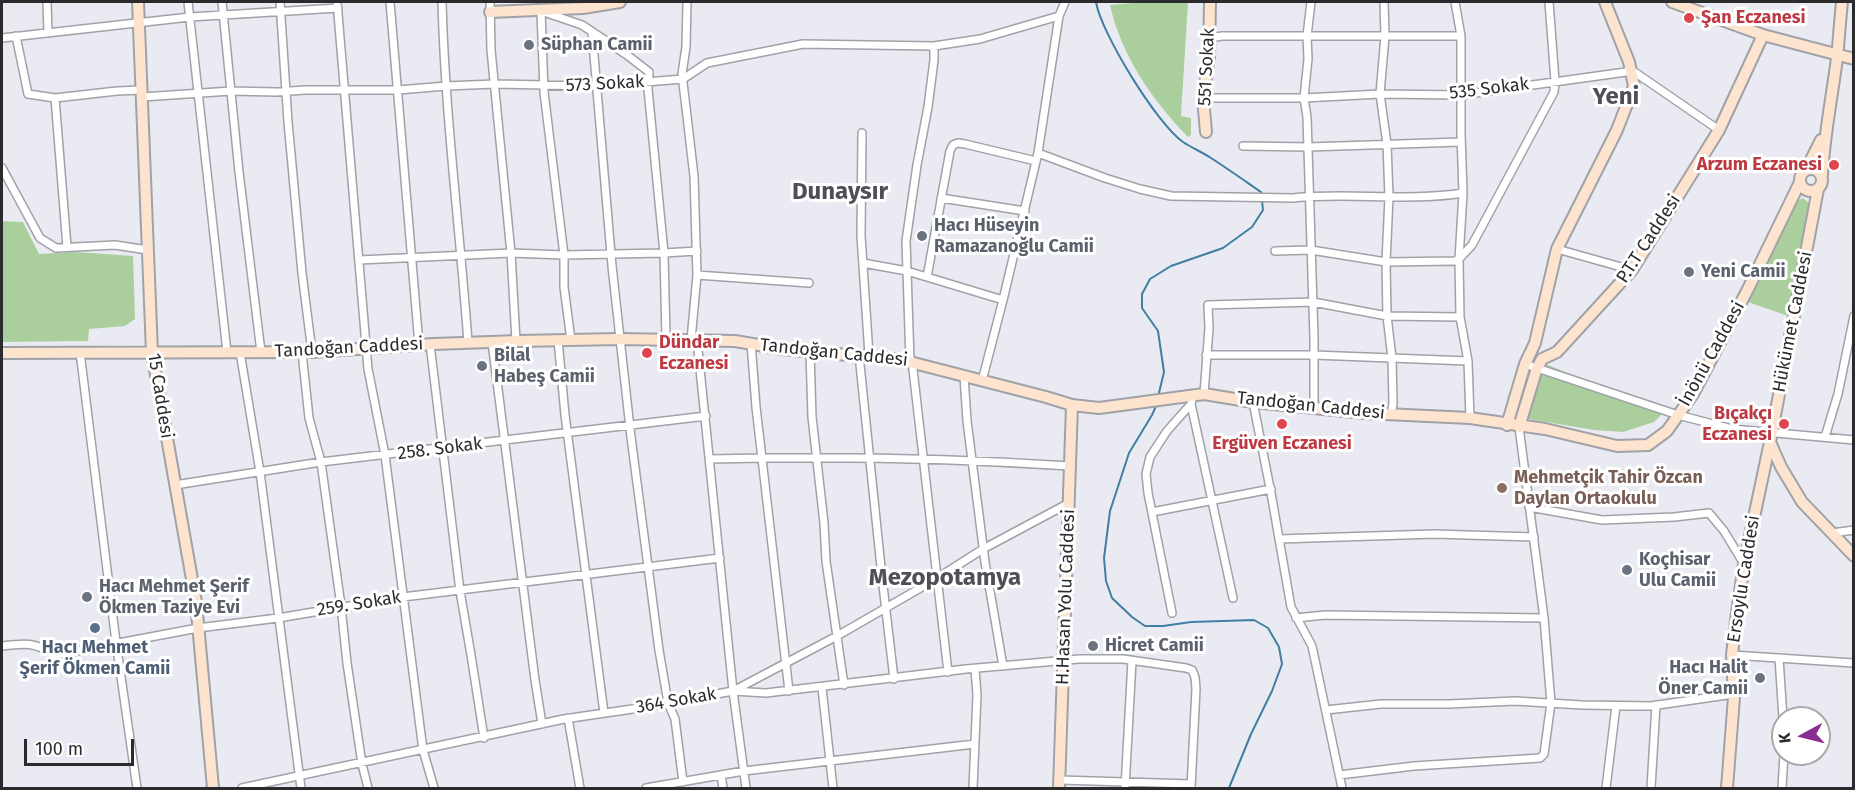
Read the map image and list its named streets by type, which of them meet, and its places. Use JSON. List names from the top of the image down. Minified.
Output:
{"streets":{"street":["551 Sokak","573 Sokak","535 Sokak","P.T.T Caddesi","Hükümet Caddesi","Tandoğan Caddesi","İnönü Caddesi","15 Caddesi","258. Sokak","Ersoylu Caddesi","H.Hasan Yolu Caddesi","259. Sokak","364 Sokak"]},"crossings":[["551 Sokak","535 Sokak"],["573 Sokak","15 Caddesi"],["Hükümet Caddesi","İnönü Caddesi"],["Hükümet Caddesi","Ersoylu Caddesi"],["Tandoğan Caddesi","İnönü Caddesi"],["Tandoğan Caddesi","15 Caddesi"],["Tandoğan Caddesi","H.Hasan Yolu Caddesi"],["15 Caddesi","258. Sokak"],["15 Caddesi","259. Sokak"],["H.Hasan Yolu Caddesi","364 Sokak"]],"districts":["Yeni","Dunaysır","Mezopotamya"],"places":["Şan Eczanesi","Süphan Camii","Arzum Eczanesi","Hacı Hüseyin Ramazanoğlu Camii","Yeni Camii","Dündar Eczanesi","Bilal Habeş Camii","Ergüven Eczanesi","Bıçakçı Eczanesi","Mehmetçik Tahir Özcan Daylan Ortaokulu","Koçhisar Ulu Camii","Hacı Mehmet Şerif Ökmen Taziye Evi","Hacı Mehmet Şerif Ökmen Camii","Hicret Camii","Hacı Halit Öner Camii"],"scale_bar":"100 m","north":"left"}
